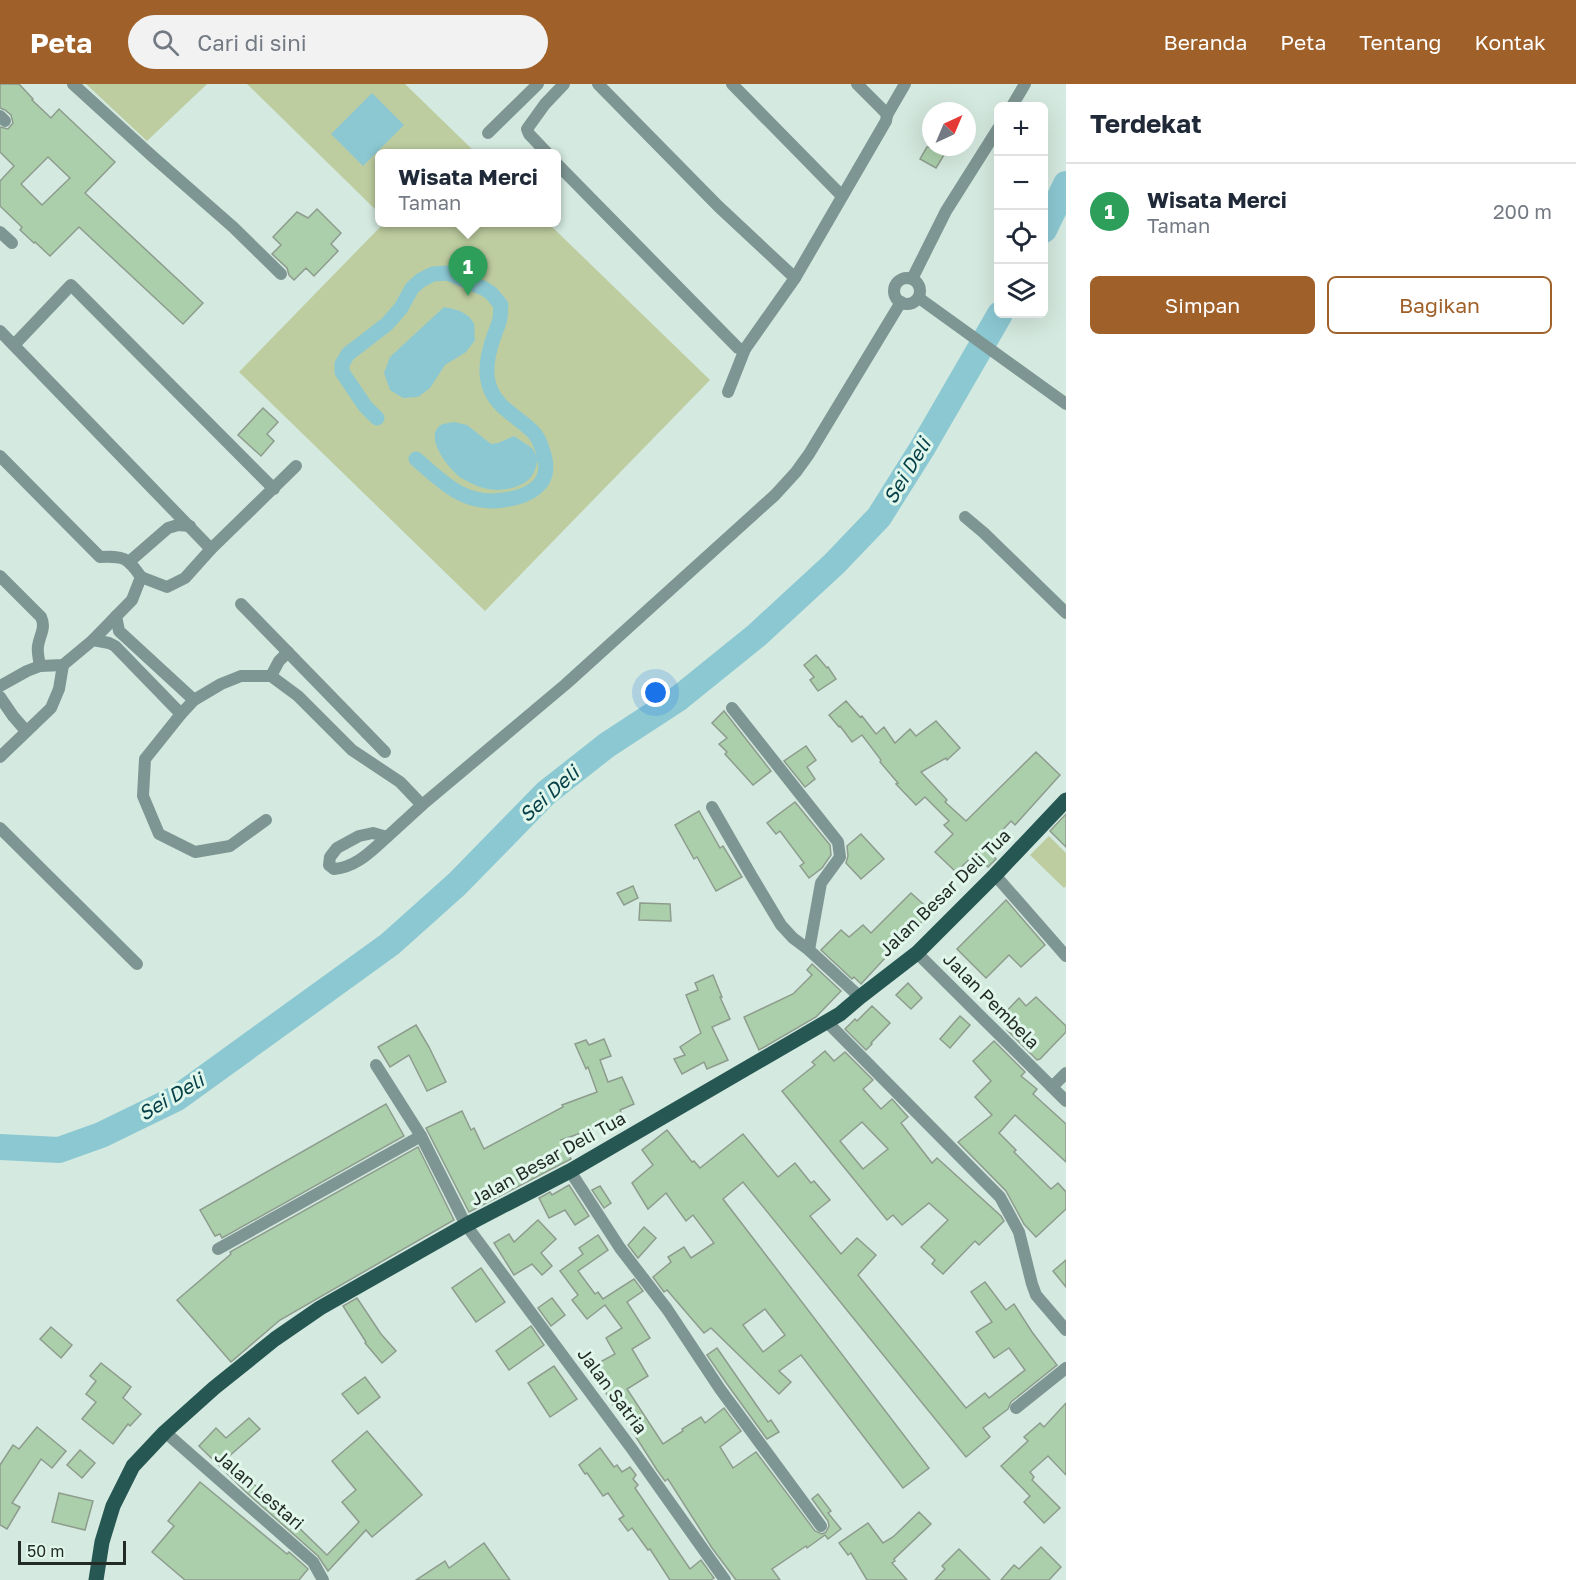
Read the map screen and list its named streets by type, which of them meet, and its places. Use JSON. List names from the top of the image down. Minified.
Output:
{"streets":{"main road":["Jalan Besar Deli Tua"],"street":["Jalan Pembela","Jalan Satria","Jalan Lestari"]},"crossings":[["Jalan Besar Deli Tua","Jalan Pembela"],["Jalan Besar Deli Tua","Jalan Satria"],["Jalan Besar Deli Tua","Jalan Lestari"]],"water":["Sei Deli"],"scale_bar":"50 m","north":"top right","page":{"header":"Peta","search":"Cari di sini","nav":["Beranda","Peta","Tentang","Kontak"],"heading":"Terdekat","map_buttons":["+","−"],"popup":["Wisata Merci","Taman"],"list":[{"mark":"1","name":"Wisata Merci","note":"Taman","value":"200 m"}],"pins":"1","buttons":["Simpan","Bagikan"],"scale":"50 m"}}
